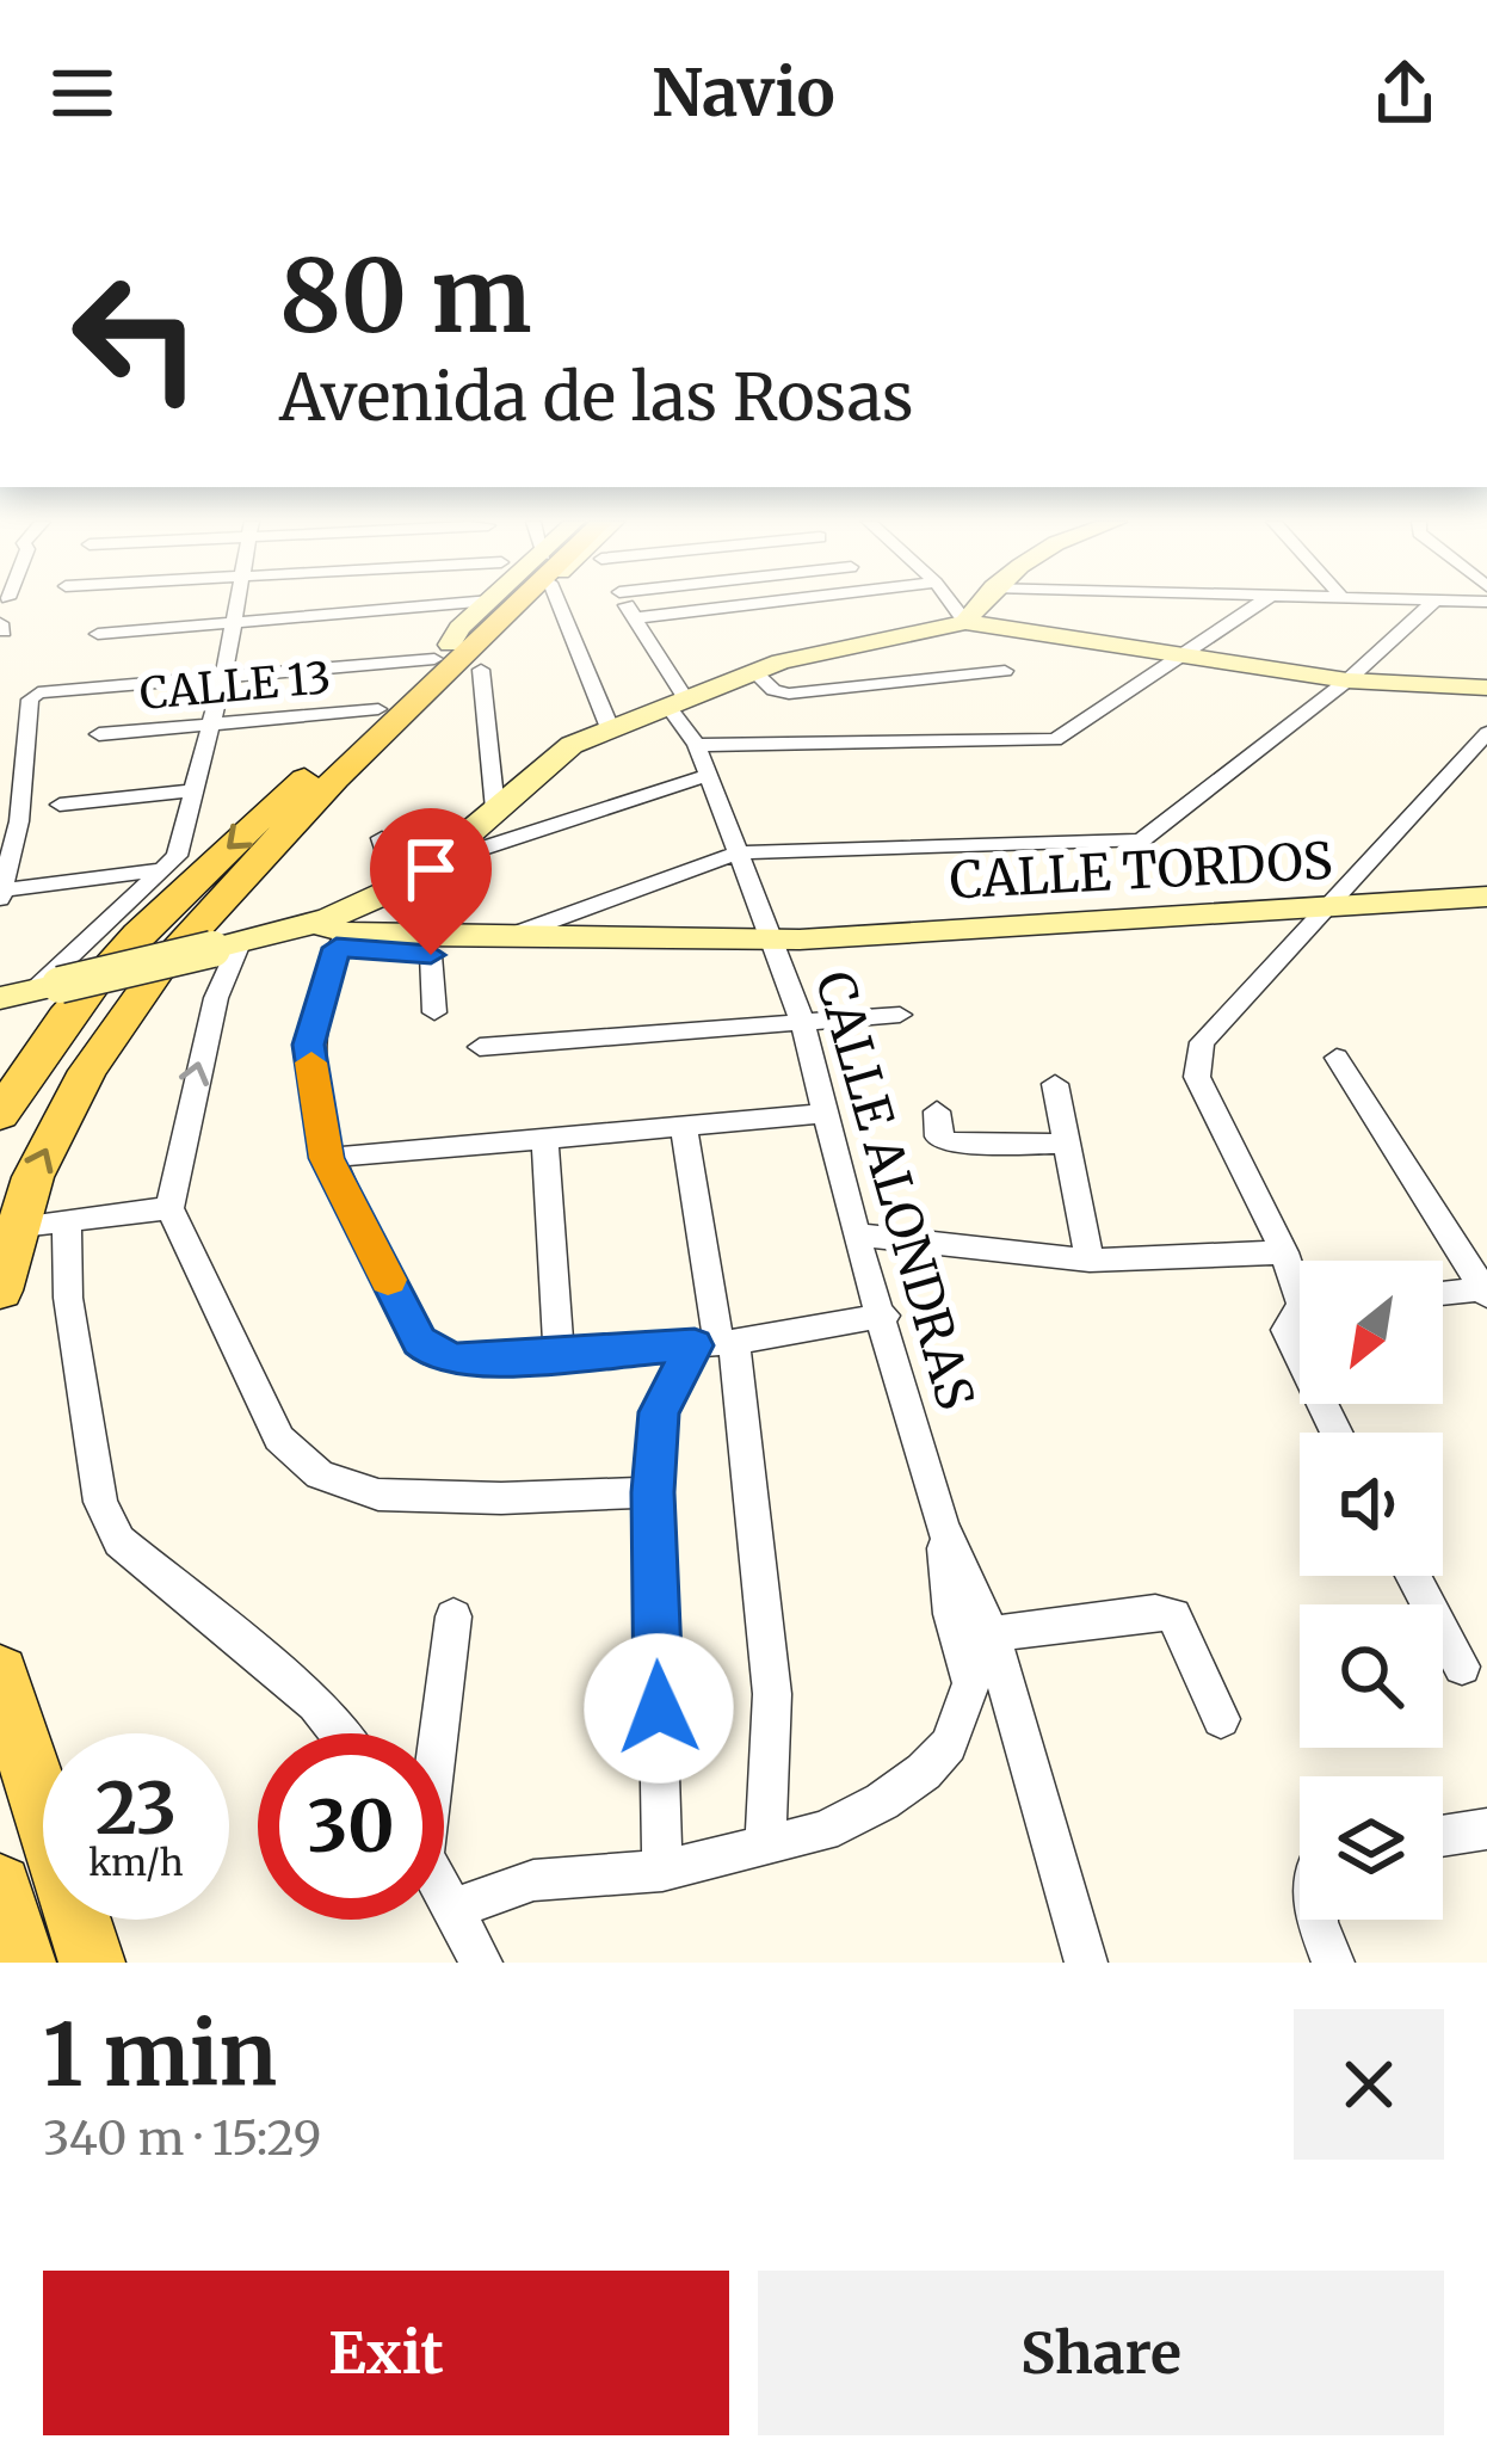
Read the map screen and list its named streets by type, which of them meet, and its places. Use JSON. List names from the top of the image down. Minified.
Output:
{"streets":{"street":["CALLE 13","CALLE TORDOS","CALLE ALONDRAS"]},"crossings":[["CALLE TORDOS","CALLE ALONDRAS"]],"north":"bottom left","page":{"header":"Navio","turn":["80 m","Avenida de las Rosas"],"speed":"23 km/h","limit":"30","heading":["1 min","340 m · 15:29"],"buttons":["Exit","Share"]}}
